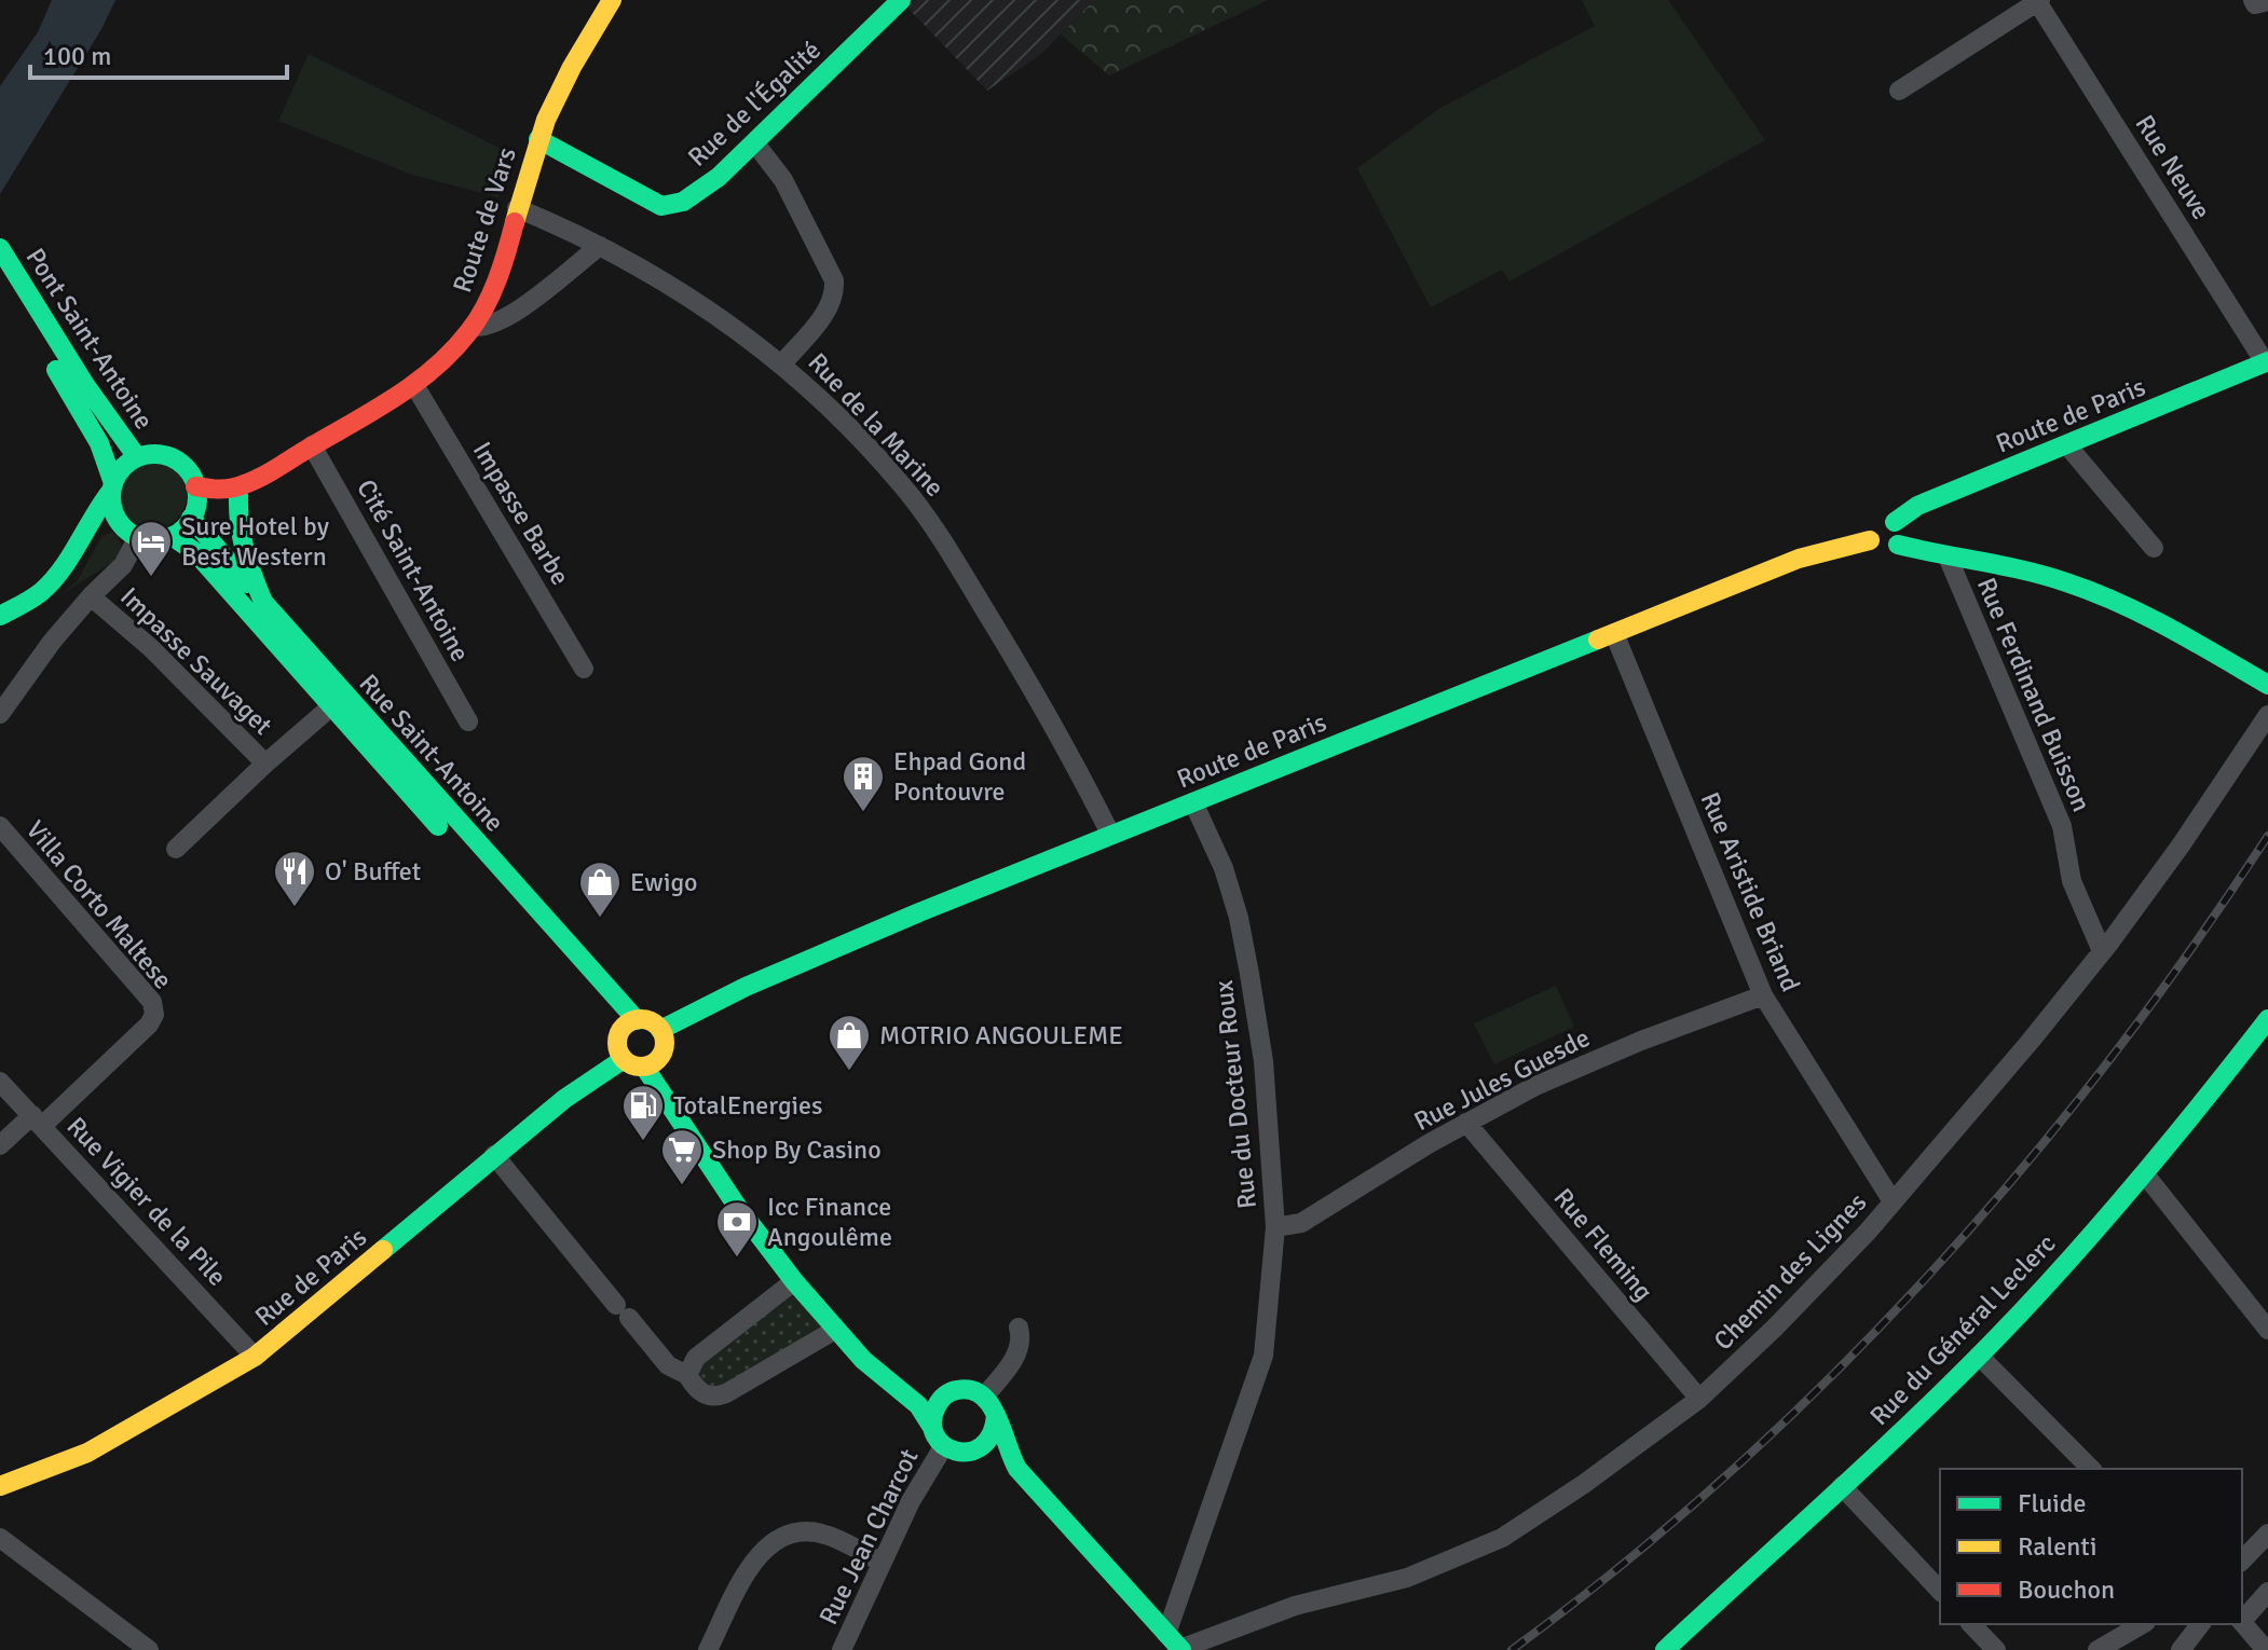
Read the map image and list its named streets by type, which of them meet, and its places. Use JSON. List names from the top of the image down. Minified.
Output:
{"streets":{"main road":["Rue de l'Égalité","Route de Vars","Pont Saint-Antoine","Route de Paris","Rue Saint-Antoine","Rue de Paris","Rue du Général Leclerc"],"street":["Rue Neuve","Rue de la Marine","Impasse Barbe","Cité Saint-Antoine","Impasse Sauvaget","Rue Ferdinand Buisson","Rue Aristide Briand","Villa Corto Maltese","Rue Jules Guesde","Rue du Docteur Roux","Rue Vigier de la Pile","Rue Fleming","Chemin des Lignes","Rue Jean Charcot"]},"crossings":[["Rue de l'Égalité","Route de Vars"],["Rue Neuve","Route de Paris"],["Route de Vars","Pont Saint-Antoine"],["Route de Vars","Rue de la Marine"],["Route de Vars","Impasse Barbe"],["Route de Vars","Cité Saint-Antoine"],["Route de Vars","Rue Saint-Antoine"],["Pont Saint-Antoine","Rue Saint-Antoine"],["Route de Paris","Rue de la Marine"],["Route de Paris","Rue Saint-Antoine"],["Route de Paris","Rue Aristide Briand"],["Route de Paris","Rue du Docteur Roux"],["Route de Paris","Rue de Paris"],["Rue Ferdinand Buisson","Chemin des Lignes"],["Rue Saint-Antoine","Rue de Paris"],["Rue Aristide Briand","Rue Jules Guesde"],["Rue Aristide Briand","Chemin des Lignes"],["Villa Corto Maltese","Rue Vigier de la Pile"],["Rue Jules Guesde","Rue du Docteur Roux"],["Rue Jules Guesde","Rue Fleming"],["Rue du Docteur Roux","Chemin des Lignes"],["Rue Vigier de la Pile","Rue de Paris"],["Rue Fleming","Chemin des Lignes"]],"places":{"hotel":["Sure Hotel by Best Western"],"building":["Ehpad Gond Pontouvre"],"restaurant":["O' Buffet"],"shop":["Ewigo","MOTRIO ANGOULEME"],"fuel station":["TotalEnergies"],"supermarket":["Shop By Casino"],"bank":["Icc Finance Angoulême"]},"legend":["Fluide","Ralenti","Bouchon"],"scale_bar":"100 m"}
